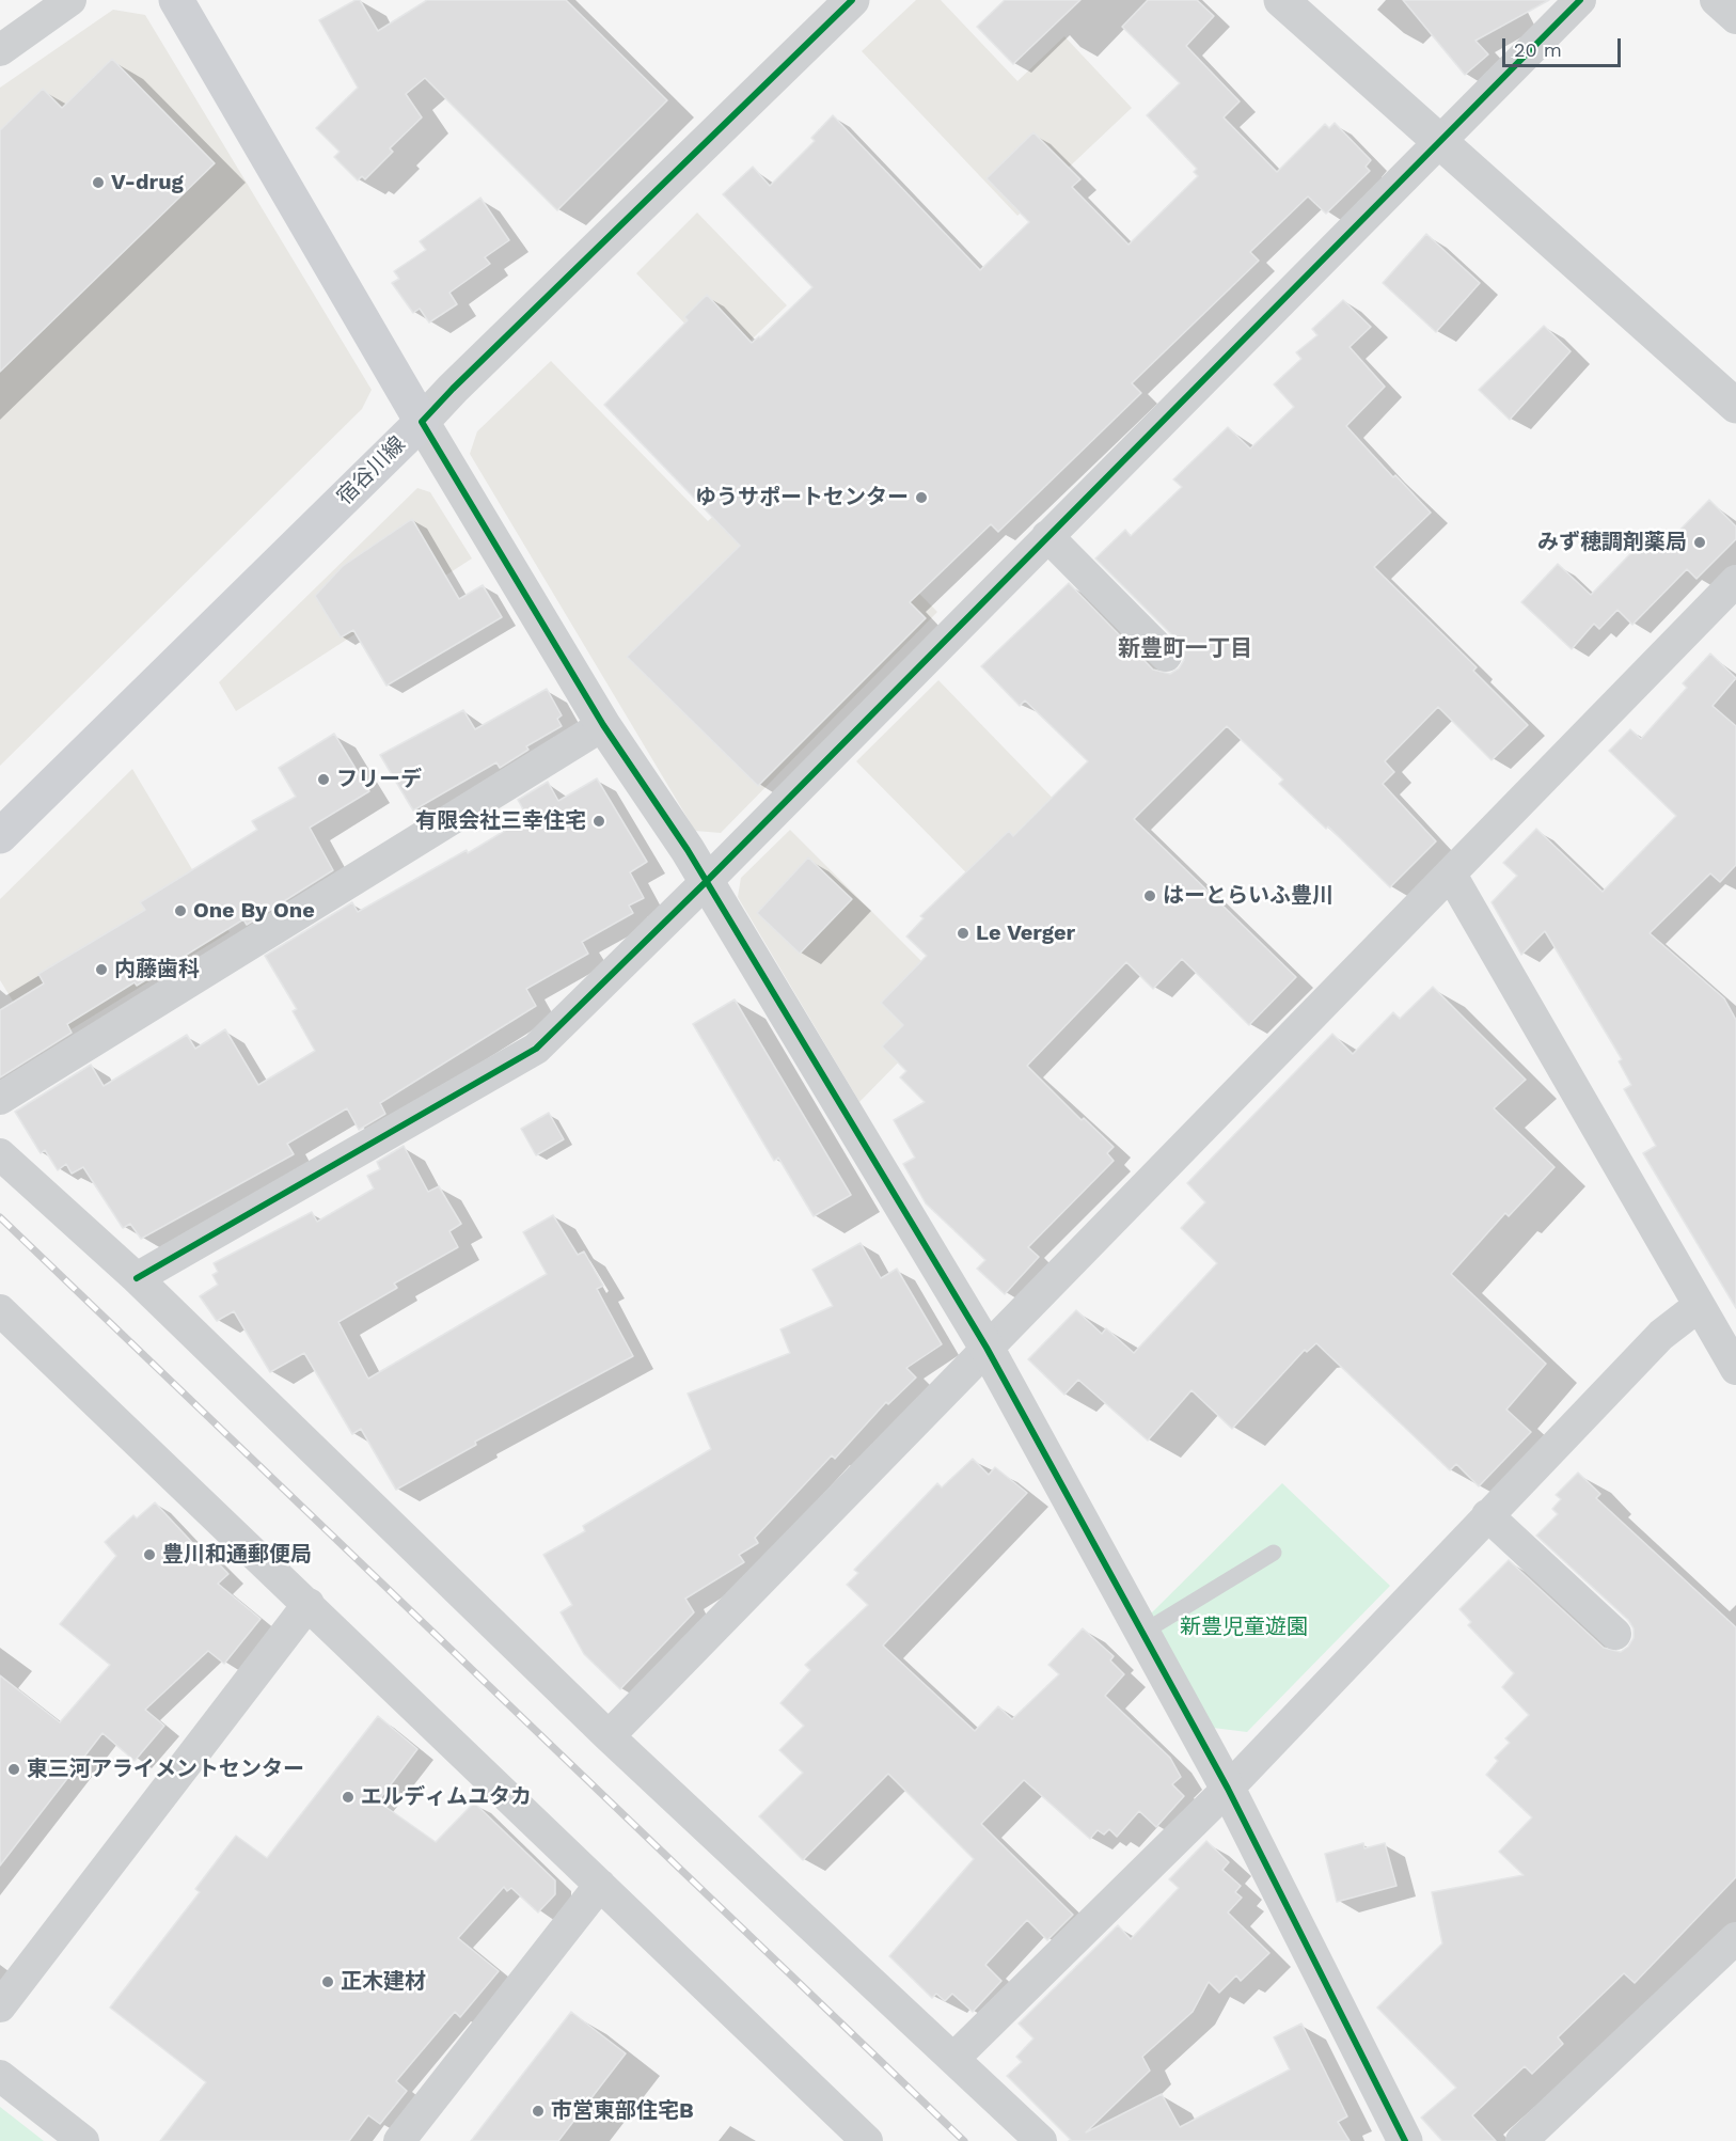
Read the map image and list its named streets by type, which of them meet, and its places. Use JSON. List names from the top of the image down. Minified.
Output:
{"streets":{"main road":["宿谷川線"]},"districts":["新豊町一丁目"],"parks":["新豊児童遊園"],"places":["V-drug","ゆうサポートセンター","みず穂調剤薬局","フリーデ","有限会社三幸住宅","はーとらいふ豊川","One By One","Le Verger","内藤歯科","豊川和通郵便局","東三河アライメントセンター","エルディムユタカ","正木建材","市営東部住宅B"],"scale_bar":"20 m"}
